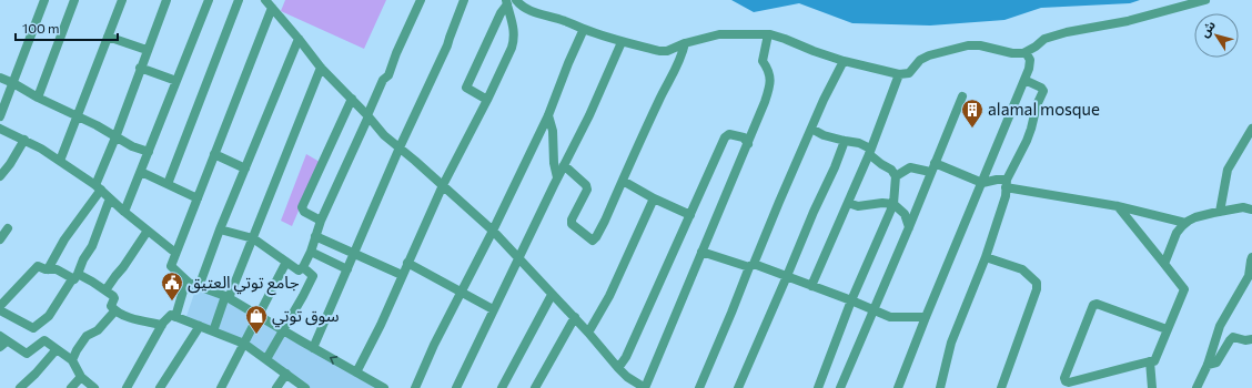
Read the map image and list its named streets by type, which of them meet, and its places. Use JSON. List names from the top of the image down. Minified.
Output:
{"places":{"building":["alamal mosque"],"public building":["جامع توتي العتيق"],"shop":["سوق توتي"]},"scale_bar":"100 m","north":"top left"}
